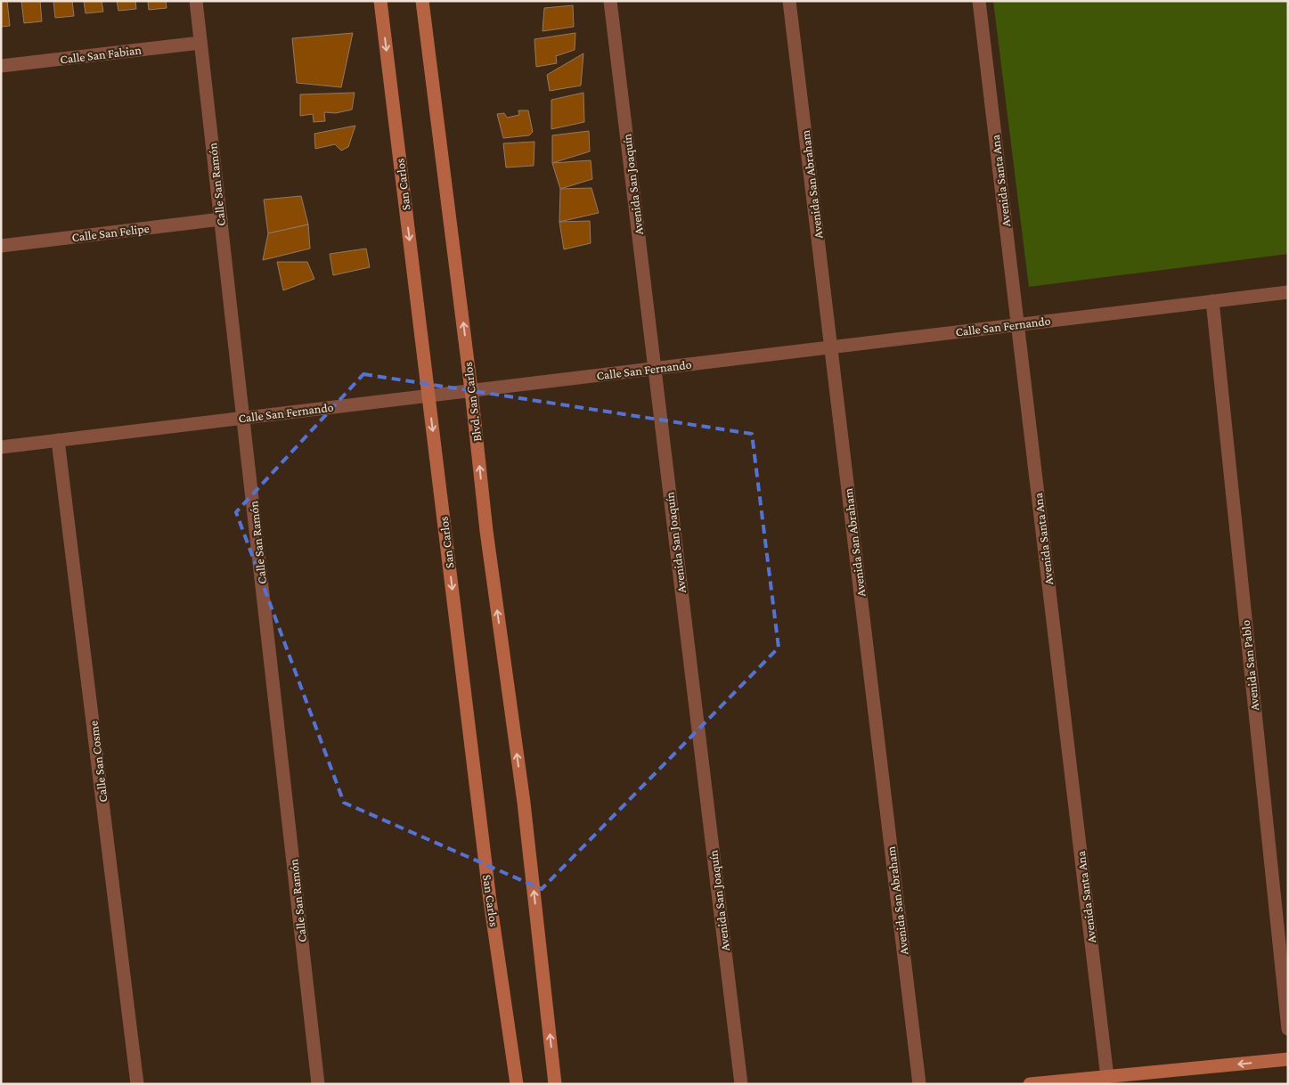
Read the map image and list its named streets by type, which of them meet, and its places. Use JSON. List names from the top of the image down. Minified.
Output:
{"streets":{"main road":["San Carlos","Blvd. San Carlos"],"street":["Calle San Fabian","Avenida Santa Ana","Calle San Ramón","Avenida San Joaquín","Avenida San Abraham","Calle San Felipe","Calle San Fernando","Avenida San Pablo","Calle San Cosme"]},"crossings":[["Calle San Fabian","Calle San Ramón"],["Avenida Santa Ana","Calle San Fernando"],["Calle San Ramón","Calle San Felipe"],["Calle San Ramón","Calle San Fernando"],["San Carlos","Calle San Fernando"],["Avenida San Joaquín","Calle San Fernando"],["Avenida San Abraham","Calle San Fernando"],["Calle San Fernando","Blvd. San Carlos"],["Calle San Fernando","Avenida San Pablo"],["Calle San Fernando","Calle San Cosme"]],"one_way":["San Carlos","Blvd. San Carlos"]}
